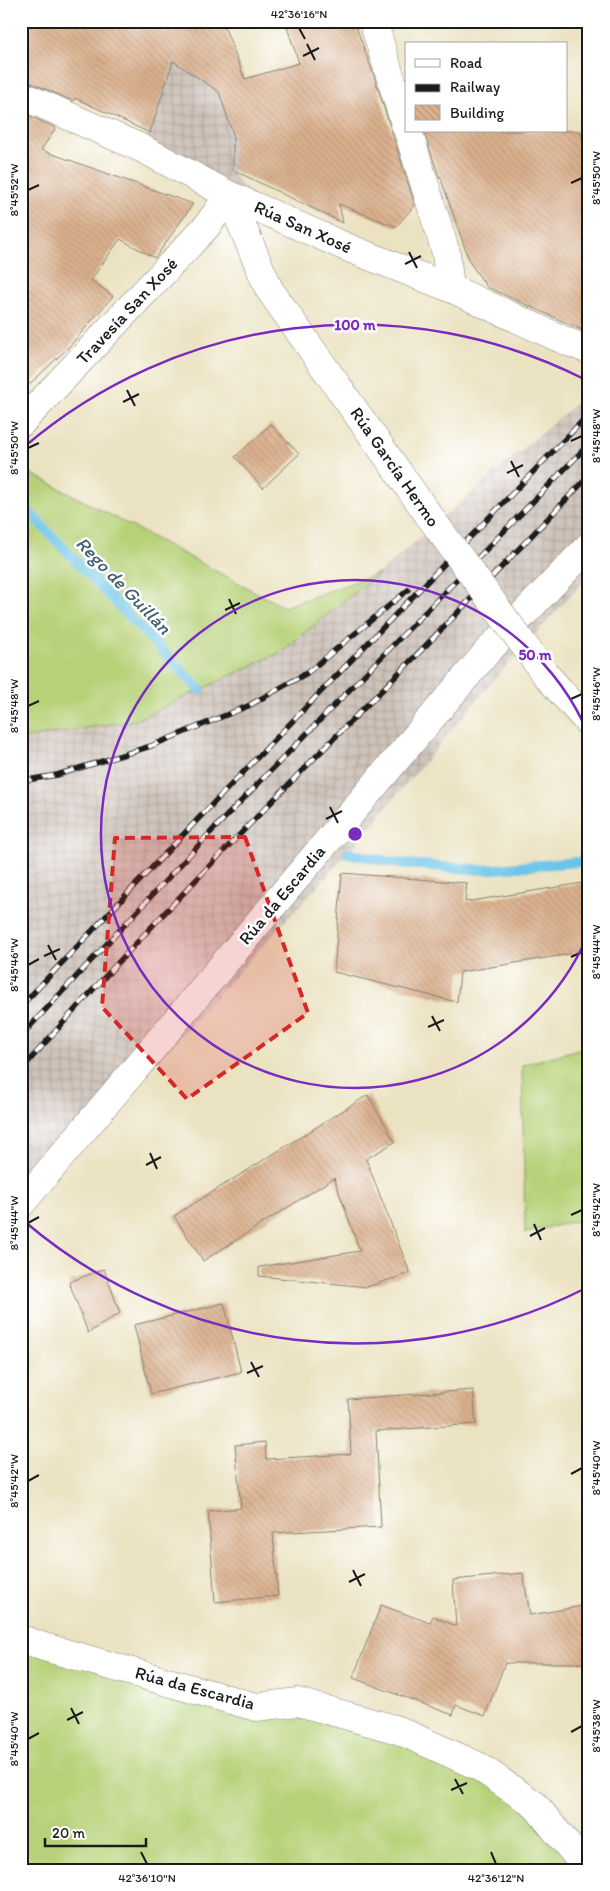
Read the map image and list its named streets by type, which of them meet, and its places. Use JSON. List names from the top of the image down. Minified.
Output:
{"streets":{"street":["Rúa San Xosé","Travesía San Xosé","Rúa García Hermo","Rúa da Escardia"]},"crossings":[["Rúa San Xosé","Travesía San Xosé"],["Rúa San Xosé","Rúa García Hermo"],["Travesía San Xosé","Rúa García Hermo"]],"water":["Rego de Guillán"],"legend":["Road","Railway","Building"],"scale_bar":"20 m","coordinates":["42°36'16\"N","8°45'50\"W","8°45'52\"W","8°45'48\"W","8°45'46\"W","8°45'44\"W","8°45'42\"W","8°45'40\"W","8°45'38\"W","42°36'10\"N","42°36'12\"N"],"rings":["100 m","50 m"]}
